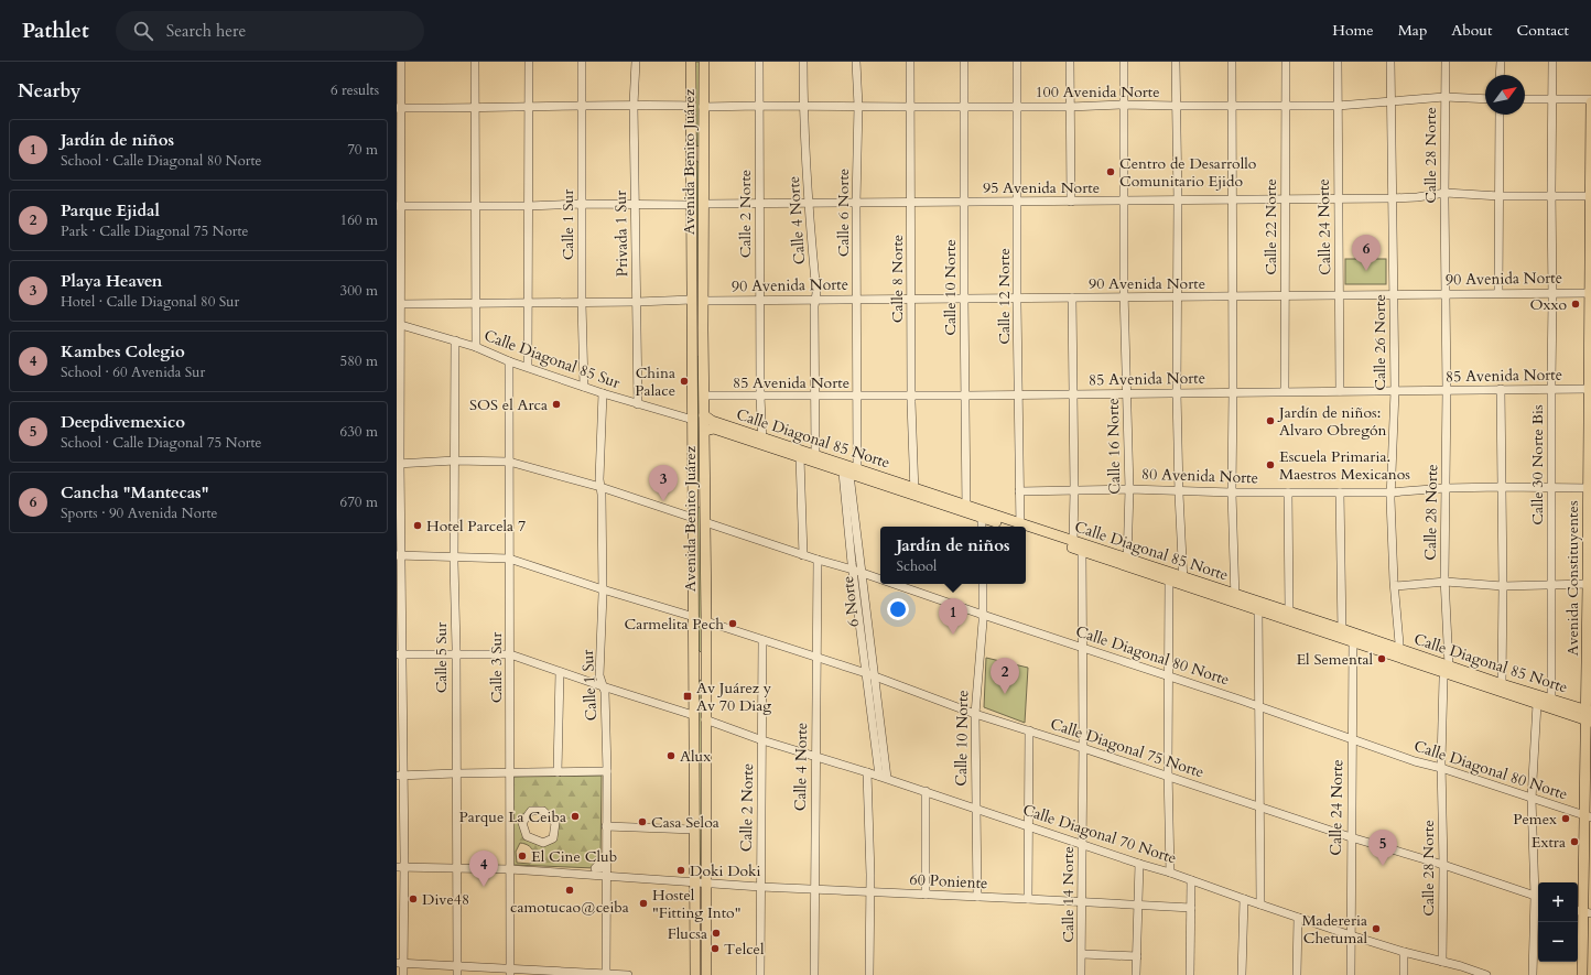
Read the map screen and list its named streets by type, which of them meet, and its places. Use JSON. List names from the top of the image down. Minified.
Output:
{"streets":{"main road":["Avenida Benito Juárez","Calle Diagonal 85 Norte","Avenida Constituyentes"],"street":["100 Avenida Norte","Calle 28 Norte","95 Avenida Norte","Calle 6 Norte","Calle 2 Norte","Calle 4 Norte","Calle 1 Sur","Calle 22 Norte","Calle 24 Norte","Privada 1 Sur","Calle 8 Norte","90 Avenida Norte","Calle 10 Norte","Calle 12 Norte","Calle 26 Norte","Calle Diagonal 85 Sur","85 Avenida Norte","Calle 16 Norte","Calle 30 Norte Bis","80 Avenida Norte","6 Norte","Calle Diagonal 80 Norte","Calle 5 Sur","Calle 3 Sur","Calle Diagonal 75 Norte","Calle Diagonal 70 Norte","60 Poniente","Calle 14 Norte"]},"crossings":[["100 Avenida Norte","Calle 28 Norte"],["100 Avenida Norte","Avenida Benito Juárez"],["100 Avenida Norte","Calle 6 Norte"],["100 Avenida Norte","Calle 2 Norte"],["100 Avenida Norte","Calle 4 Norte"],["100 Avenida Norte","Calle 22 Norte"],["100 Avenida Norte","Calle 24 Norte"],["100 Avenida Norte","Calle 8 Norte"],["100 Avenida Norte","Calle 10 Norte"],["100 Avenida Norte","Calle 12 Norte"],["100 Avenida Norte","Calle 26 Norte"],["100 Avenida Norte","Calle 16 Norte"],["Calle 28 Norte","95 Avenida Norte"],["Calle 28 Norte","90 Avenida Norte"],["Calle 28 Norte","85 Avenida Norte"],["Calle 28 Norte","Calle Diagonal 85 Norte"],["Calle 28 Norte","80 Avenida Norte"],["Calle 28 Norte","Calle Diagonal 80 Norte"],["Calle 28 Norte","Calle Diagonal 75 Norte"],["Calle 28 Norte","Calle Diagonal 70 Norte"],["Avenida Benito Juárez","95 Avenida Norte"],["Avenida Benito Juárez","90 Avenida Norte"],["Avenida Benito Juárez","Calle Diagonal 85 Sur"],["Avenida Benito Juárez","85 Avenida Norte"],["Avenida Benito Juárez","Calle Diagonal 85 Norte"],["Avenida Benito Juárez","Calle Diagonal 80 Norte"],["Avenida Benito Juárez","Calle Diagonal 75 Norte"],["Avenida Benito Juárez","Calle Diagonal 70 Norte"],["Avenida Benito Juárez","60 Poniente"],["95 Avenida Norte","Calle 6 Norte"],["95 Avenida Norte","Calle 2 Norte"],["95 Avenida Norte","Calle 4 Norte"],["95 Avenida Norte","Calle 22 Norte"],["95 Avenida Norte","Calle 24 Norte"],["95 Avenida Norte","Calle 8 Norte"],["95 Avenida Norte","Calle 10 Norte"],["95 Avenida Norte","Calle 12 Norte"],["95 Avenida Norte","Calle 26 Norte"],["95 Avenida Norte","Calle 16 Norte"],["95 Avenida Norte","Calle 30 Norte Bis"],["95 Avenida Norte","Avenida Constituyentes"],["Calle 6 Norte","90 Avenida Norte"],["Calle 6 Norte","85 Avenida Norte"],["Calle 6 Norte","Calle Diagonal 85 Norte"],["Calle 6 Norte","6 Norte"],["Calle 2 Norte","90 Avenida Norte"],["Calle 2 Norte","85 Avenida Norte"],["Calle 2 Norte","Calle Diagonal 85 Norte"],["Calle 2 Norte","Calle Diagonal 75 Norte"],["Calle 2 Norte","Calle Diagonal 70 Norte"],["Calle 2 Norte","60 Poniente"],["Calle 4 Norte","90 Avenida Norte"],["Calle 4 Norte","85 Avenida Norte"],["Calle 4 Norte","Calle Diagonal 85 Norte"],["Calle 4 Norte","Calle Diagonal 80 Norte"],["Calle 4 Norte","Calle Diagonal 75 Norte"],["Calle 4 Norte","Calle Diagonal 70 Norte"],["Calle 4 Norte","60 Poniente"],["Calle 1 Sur","Calle Diagonal 85 Sur"],["Calle 1 Sur","60 Poniente"],["Calle 22 Norte","90 Avenida Norte"],["Calle 22 Norte","85 Avenida Norte"],["Calle 24 Norte","90 Avenida Norte"],["Calle 24 Norte","85 Avenida Norte"],["Calle 24 Norte","Calle Diagonal 85 Norte"],["Calle 24 Norte","Calle Diagonal 80 Norte"],["Calle 24 Norte","Calle Diagonal 75 Norte"],["Calle 24 Norte","Calle Diagonal 70 Norte"],["Privada 1 Sur","Calle Diagonal 85 Sur"],["Calle 8 Norte","90 Avenida Norte"],["Calle 8 Norte","85 Avenida Norte"],["Calle 8 Norte","Calle Diagonal 85 Norte"],["90 Avenida Norte","Calle 10 Norte"],["90 Avenida Norte","Calle 12 Norte"],["90 Avenida Norte","Calle 26 Norte"],["90 Avenida Norte","Calle 16 Norte"],["90 Avenida Norte","Calle 30 Norte Bis"],["90 Avenida Norte","Avenida Constituyentes"],["Calle 10 Norte","85 Avenida Norte"],["Calle 10 Norte","Calle Diagonal 85 Norte"],["Calle 10 Norte","Calle Diagonal 80 Norte"],["Calle 10 Norte","Calle Diagonal 75 Norte"],["Calle 10 Norte","Calle Diagonal 70 Norte"],["Calle 10 Norte","60 Poniente"],["Calle 12 Norte","85 Avenida Norte"],["Calle 12 Norte","80 Avenida Norte"],["Calle 26 Norte","85 Avenida Norte"],["Calle 26 Norte","Calle Diagonal 85 Norte"],["Calle 26 Norte","80 Avenida Norte"],["Calle Diagonal 85 Sur","Calle 5 Sur"],["Calle Diagonal 85 Sur","Calle 3 Sur"],["85 Avenida Norte","Calle 16 Norte"],["85 Avenida Norte","Calle 30 Norte Bis"],["85 Avenida Norte","Avenida Constituyentes"],["Calle Diagonal 85 Norte","Calle 16 Norte"],["Calle Diagonal 85 Norte","Calle 30 Norte Bis"],["Calle Diagonal 85 Norte","Avenida Constituyentes"],["Calle Diagonal 85 Norte","6 Norte"],["Calle Diagonal 85 Norte","Calle 14 Norte"],["Calle 16 Norte","80 Avenida Norte"],["Calle 30 Norte Bis","80 Avenida Norte"],["80 Avenida Norte","Avenida Constituyentes"],["Avenida Constituyentes","Calle Diagonal 80 Norte"],["6 Norte","Calle Diagonal 80 Norte"],["6 Norte","Calle Diagonal 75 Norte"],["6 Norte","Calle Diagonal 70 Norte"],["Calle Diagonal 80 Norte","Calle 14 Norte"],["Calle 5 Sur","60 Poniente"],["Calle 3 Sur","60 Poniente"],["Calle Diagonal 75 Norte","Calle 14 Norte"],["Calle Diagonal 70 Norte","Calle 14 Norte"],["60 Poniente","Calle 14 Norte"]],"places":{"other":["Centro de Desarrollo Comunitario Ejido","Oxxo","China Palace","SOS el Arca","Jardín de niños: Alvaro Obregón","Escuela Primaria. Maestros Mexicanos","Hotel Parcela 7","Carmelita Pech","El Semental","Alux","Parque La Ceiba","Pemex","Casa Seloa","Extra","El Cine Club","Doki Doki","camotucao@ceiba","Dive48","Hostel \"Fitting Into\"","Madereria Chetumal","Flucsa","Telcel"],"transit":["Av Juárez y Av 70 Diag"]},"north":"top right","page":{"header":"Pathlet","search":"Search here","nav":["Home","Map","About","Contact"],"heading":["Nearby","6 results"],"list":[{"mark":"1","name":"Jardín de niños","note":"School · Calle Diagonal 80 Norte","value":"70 m"},{"mark":"2","name":"Parque Ejidal","note":"Park · Calle Diagonal 75 Norte","value":"160 m"},{"mark":"3","name":"Playa Heaven","note":"Hotel · Calle Diagonal 80 Sur","value":"300 m"},{"mark":"4","name":"Kambes Colegio","note":"School · 60 Avenida Sur","value":"580 m"},{"mark":"5","name":"Deepdivemexico","note":"School · Calle Diagonal 75 Norte","value":"630 m"},{"mark":"6","name":"Cancha \"Mantecas\"","note":"Sports · 90 Avenida Norte","value":"670 m"}],"pins":["6","3","1","2","5","4"],"popup":["Jardín de niños","School"],"map_buttons":["+","−"]}}
